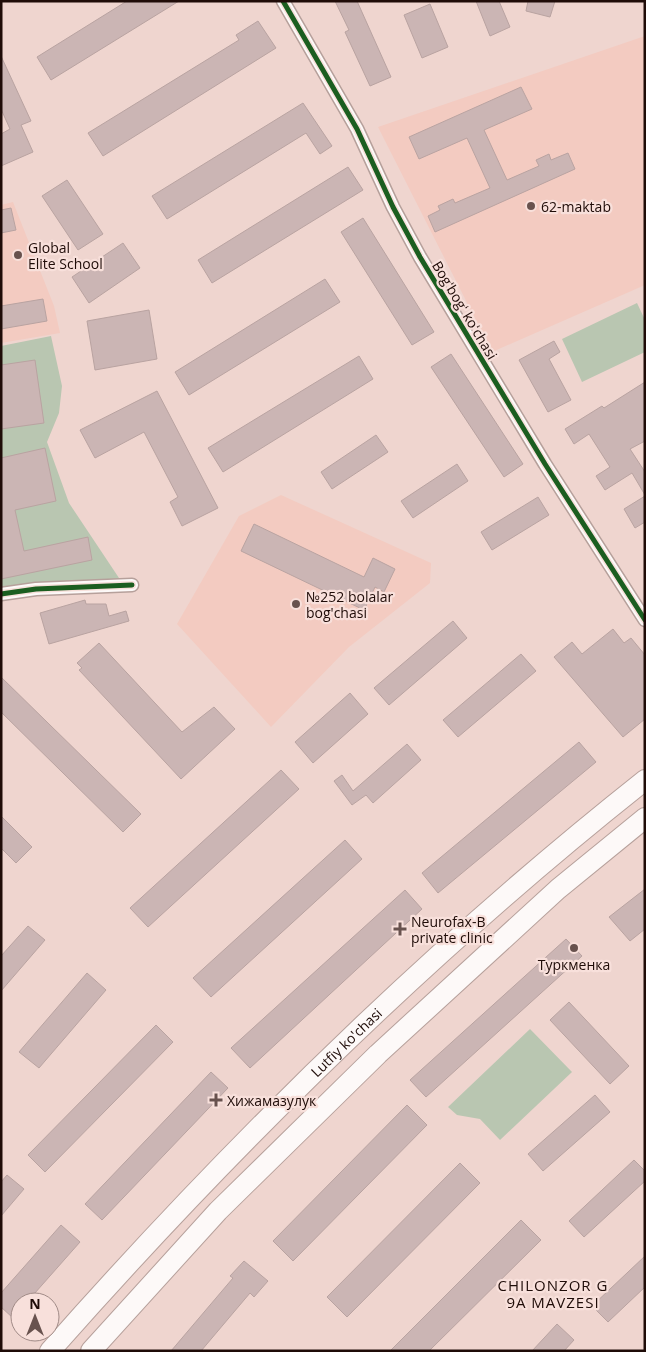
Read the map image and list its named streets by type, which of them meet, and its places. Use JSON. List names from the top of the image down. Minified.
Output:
{"streets":{"main road":["Lutfiy ko'chasi"],"street":["Bogʻbogʻ koʻchasi"]},"districts":["CHILONZOR G 9A MAVZESI"],"places":{"other":["62-maktab","Global Elite School","№252 bolalar bog'chasi","Туркменка"],"health":["Neurofax-B private clinic","Хижамазулук"]},"north":"top"}
